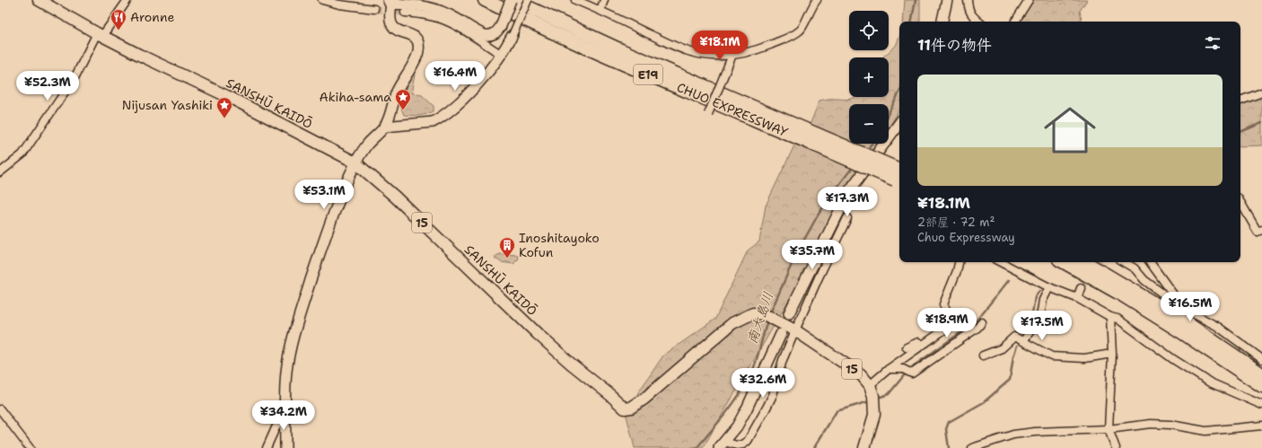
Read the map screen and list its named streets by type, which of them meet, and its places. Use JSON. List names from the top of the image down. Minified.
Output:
{"streets":{"highway":["E19","CHUO EXPRESSWAY"],"main road":["SANSHŪ KAIDŌ","15"]},"crossings":[["SANSHŪ KAIDŌ","15"]],"water":["南大島川"],"places":{"restaurant":["Aronne"],"place":["Akiha-sama","Nijusan Yashiki"],"building":["Inoshitayoko Kofun"]},"page":{"map_buttons":["+","−"],"heading":"11件の物件","price":["¥18.1M","¥16.4M","¥52.3M","¥53.1M","¥17.3M","¥35.7M","¥16.5M","¥18.9M","¥17.5M","¥32.6M","¥34.2M"],"list":[{"name":"¥18.1M","note":"2部屋 · 72 m² · Chuo Expressway"}]}}
